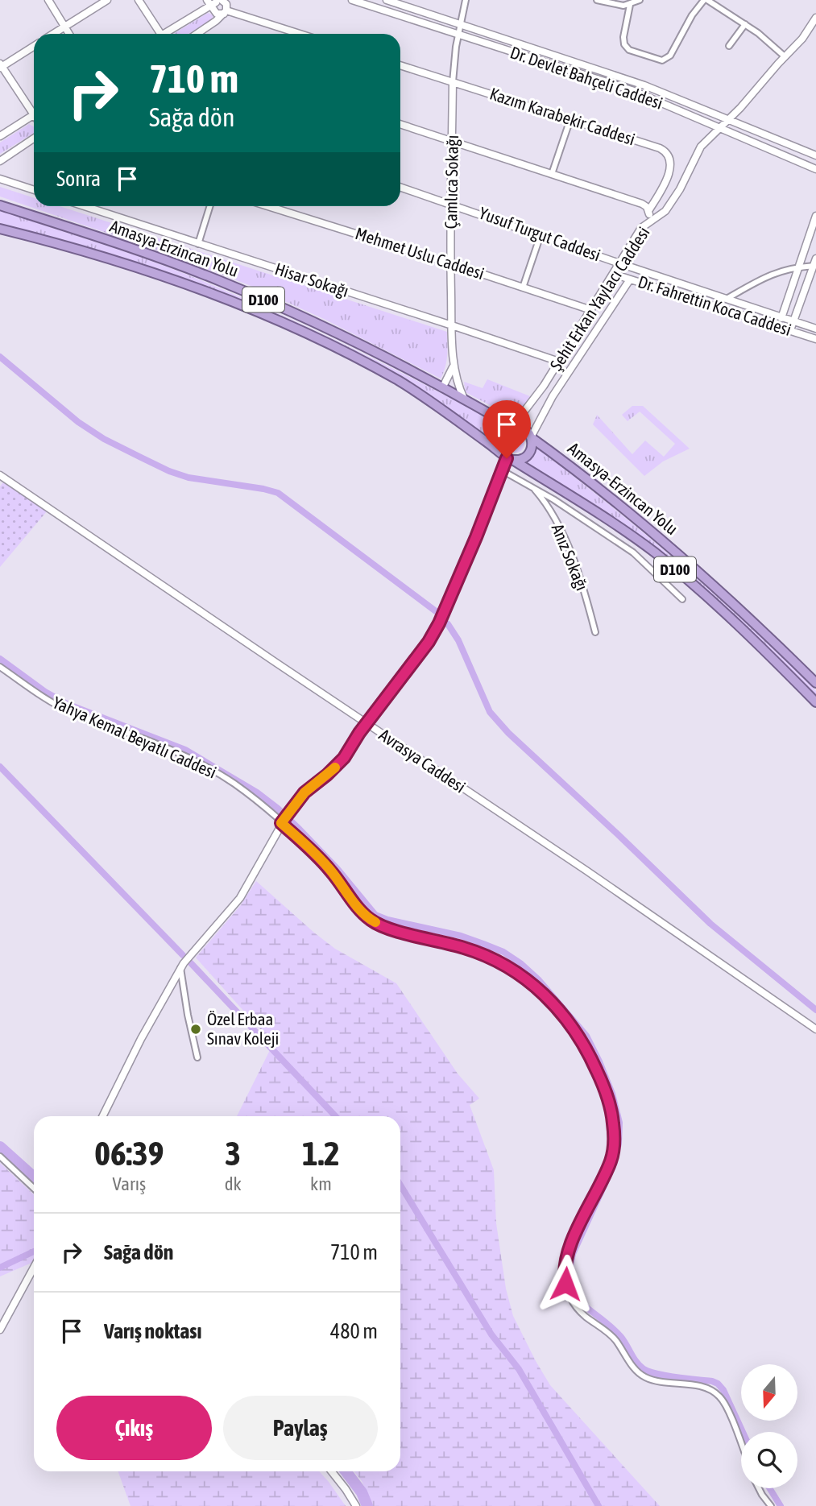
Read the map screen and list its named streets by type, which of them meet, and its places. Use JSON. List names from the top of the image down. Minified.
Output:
{"streets":{"highway":["Amasya-Erzincan Yolu","D100"],"street":["Dr. Devlet Bahçeli Caddesi","Kazım Karabekir Caddesi","Çamlıca Sokağı","Yusuf Turgut Caddesi","Mehmet Uslu Caddesi","Hisar Sokağı","Şehit Erkan Yaylacı Caddesi","Dr. Fahrettin Koca Caddesi","Anız Sokağı","Yahya Kemal Beyatlı Caddesi","Avrasya Caddesi"]},"crossings":[["Dr. Devlet Bahçeli Caddesi","Çamlıca Sokağı"],["Dr. Devlet Bahçeli Caddesi","Şehit Erkan Yaylacı Caddesi"],["Kazım Karabekir Caddesi","Çamlıca Sokağı"],["Çamlıca Sokağı","Yusuf Turgut Caddesi"],["Çamlıca Sokağı","Amasya-Erzincan Yolu"],["Çamlıca Sokağı","Mehmet Uslu Caddesi"],["Çamlıca Sokağı","Hisar Sokağı"],["Yusuf Turgut Caddesi","Şehit Erkan Yaylacı Caddesi"],["Yusuf Turgut Caddesi","Dr. Fahrettin Koca Caddesi"],["Amasya-Erzincan Yolu","Şehit Erkan Yaylacı Caddesi"],["Mehmet Uslu Caddesi","Şehit Erkan Yaylacı Caddesi"],["Hisar Sokağı","Şehit Erkan Yaylacı Caddesi"],["Şehit Erkan Yaylacı Caddesi","Dr. Fahrettin Koca Caddesi"]],"places":["Özel Erbaa Sınav Koleji"],"north":"bottom","page":{"turn":["710 m","Sağa dön"],"then":"Sonra","eta":["06:39","Varış","3","dk","1.2","km"],"list":[{"name":"Sağa dön","value":"710 m"},{"name":"Varış noktası","value":"480 m"}],"buttons":["Çıkış","Paylaş"]}}
